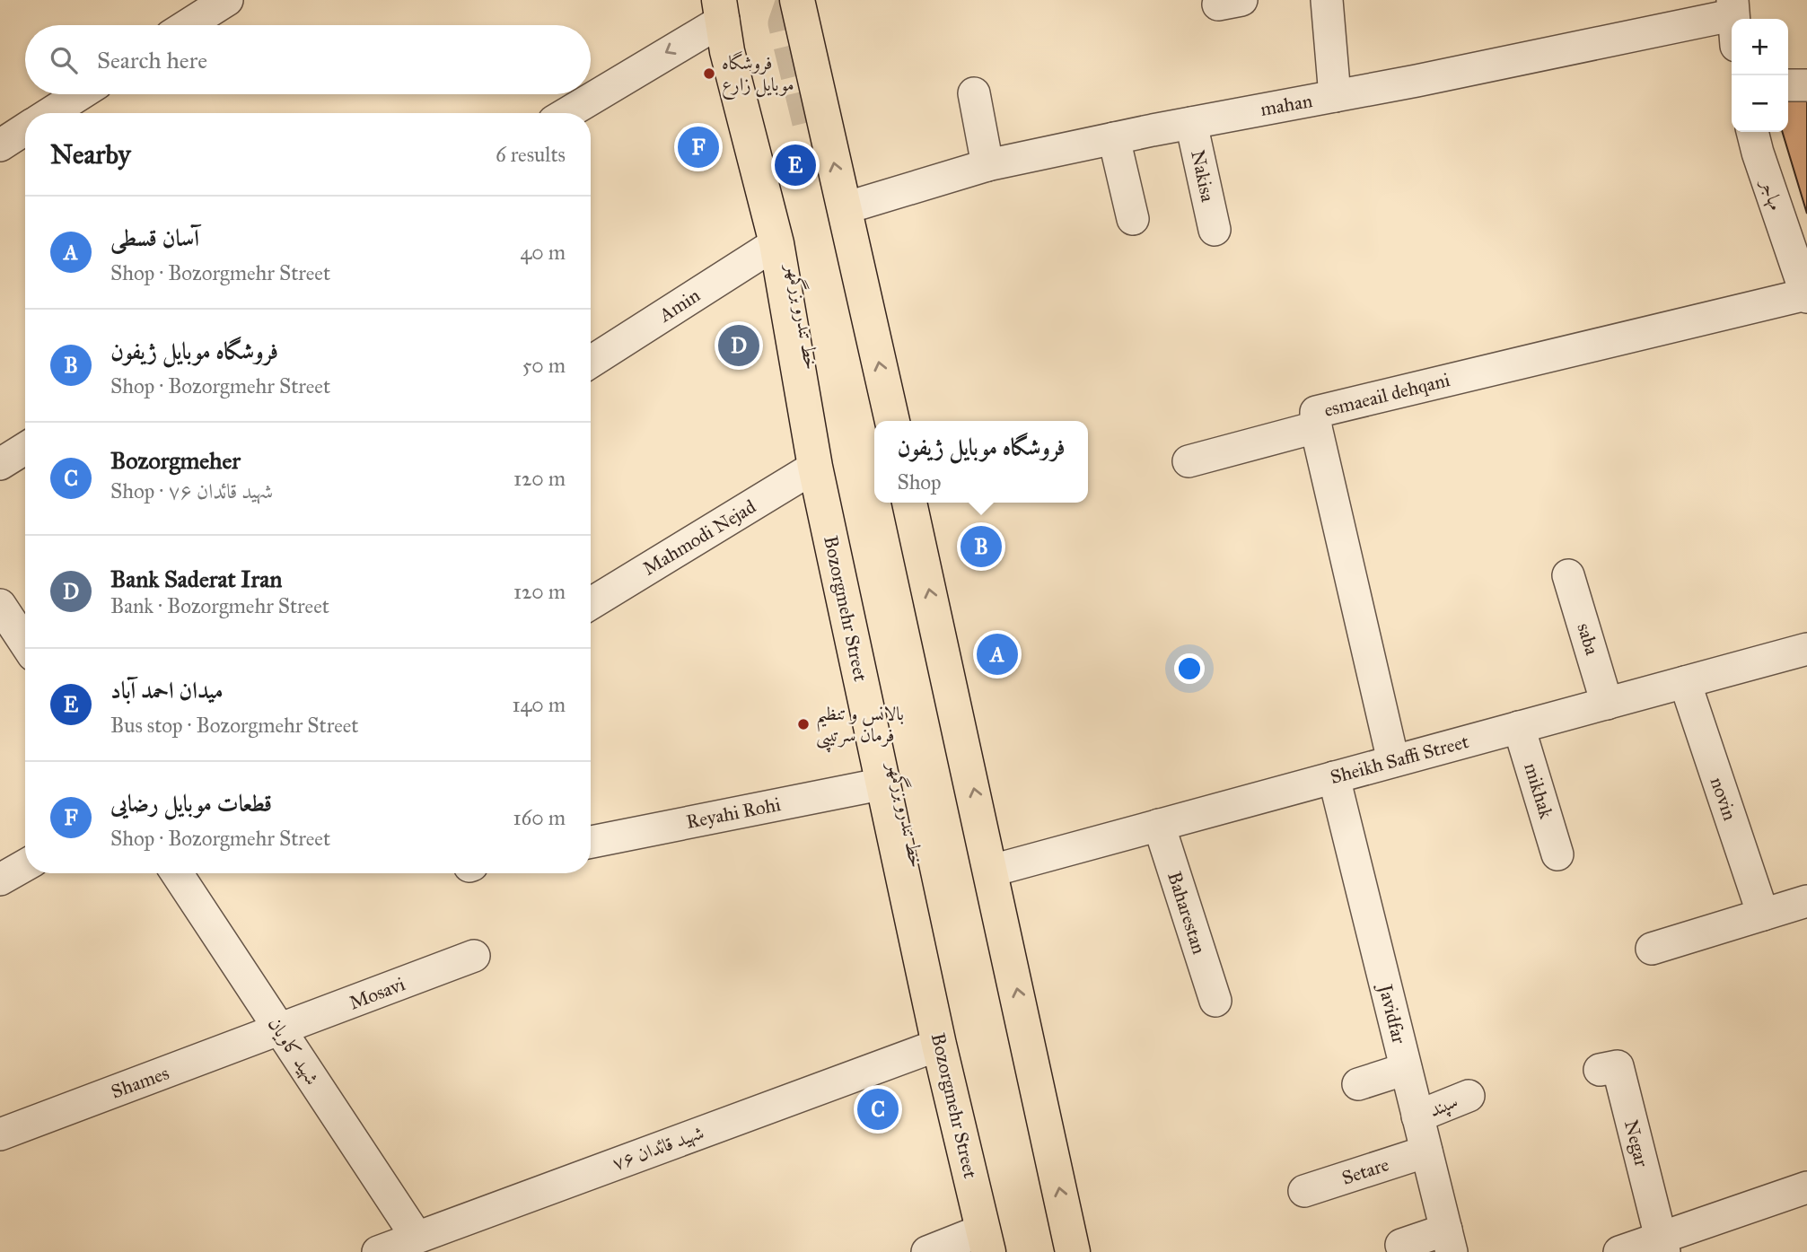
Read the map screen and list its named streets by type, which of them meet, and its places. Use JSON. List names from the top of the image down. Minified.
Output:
{"streets":{"main road":["Bozorgmehr Street"],"street":["mahan","Nakisa","مهاجر","Amin","خط تندرو بزرگمهر","esmaeail dehqani","Mahmodi Nejad","saba","Sheikh Saffi Street","mikhak","novin","Reyahi Rohi","Baharestan","Mosavi","Javidfar","شهید کاویان","Shames","سپند","Negar","شهید قائدان ۷۶","Setare"]},"crossings":[["mahan","Nakisa"],["مهاجر","esmaeail dehqani"],["Amin","Bozorgmehr Street"],["خط تندرو بزرگمهر","Bozorgmehr Street"],["esmaeail dehqani","Sheikh Saffi Street"],["Mahmodi Nejad","Bozorgmehr Street"],["Bozorgmehr Street","Reyahi Rohi"],["Bozorgmehr Street","شهید قائدان ۷۶"],["saba","Sheikh Saffi Street"],["Sheikh Saffi Street","mikhak"],["Sheikh Saffi Street","novin"],["Sheikh Saffi Street","Baharestan"],["Sheikh Saffi Street","Javidfar"],["Mosavi","شهید کاویان"],["Mosavi","Shames"],["Javidfar","سپند"],["Javidfar","Setare"],["شهید کاویان","Shames"],["شهید کاویان","شهید قائدان ۷۶"]],"places":["فروشگاه موبایل زارع","بالانس و تنظیم فرمان سرتیپی"],"page":{"map_buttons":["+","−"],"search":"Search here","heading":["Nearby","6 results"],"pins":["F","E","D","B","A","C"],"list":[{"mark":"A","name":"آسان قسطی","note":"Shop · Bozorgmehr Street","value":"40 m"},{"mark":"B","name":"فروشگاه موبایل ژیفون","note":"Shop · Bozorgmehr Street","value":"50 m"},{"mark":"C","name":"Bozorgmeher","note":"Shop · شهید قائدان ۷۶","value":"120 m"},{"mark":"D","name":"Bank Saderat Iran","note":"Bank · Bozorgmehr Street","value":"120 m"},{"mark":"E","name":"میدان احمد آباد","note":"Bus stop · Bozorgmehr Street","value":"140 m"},{"mark":"F","name":"قطعات موبایل رضایی","note":"Shop · Bozorgmehr Street","value":"160 m"}],"popup":["فروشگاه موبایل ژیفون","Shop"]}}
